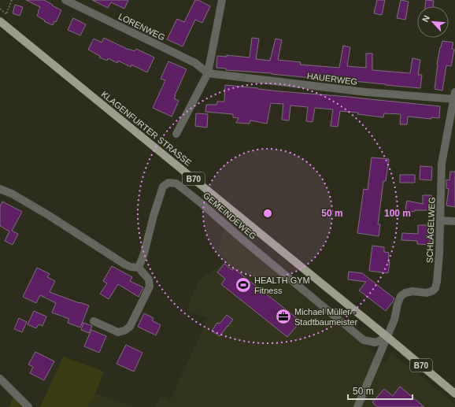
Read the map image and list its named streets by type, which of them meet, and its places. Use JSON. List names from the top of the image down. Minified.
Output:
{"streets":{"main road":["KLAGENFURTER STRASSE","B70"],"street":["LORENWEG","HAUERWEG","GEMEINDEWEG","SCHLÄGELWEG"]},"crossings":[["LORENWEG","HAUERWEG"],["HAUERWEG","SCHLÄGELWEG"],["KLAGENFURTER STRASSE","GEMEINDEWEG"],["KLAGENFURTER STRASSE","SCHLÄGELWEG"],["GEMEINDEWEG","SCHLÄGELWEG"]],"places":{"sports":["HEALTH GYM Fitness"],"office":["Michael Müller - Stadtbaumeister"]},"scale_bar":"50 m","north":"top left","rings":["50 m","100 m"]}
